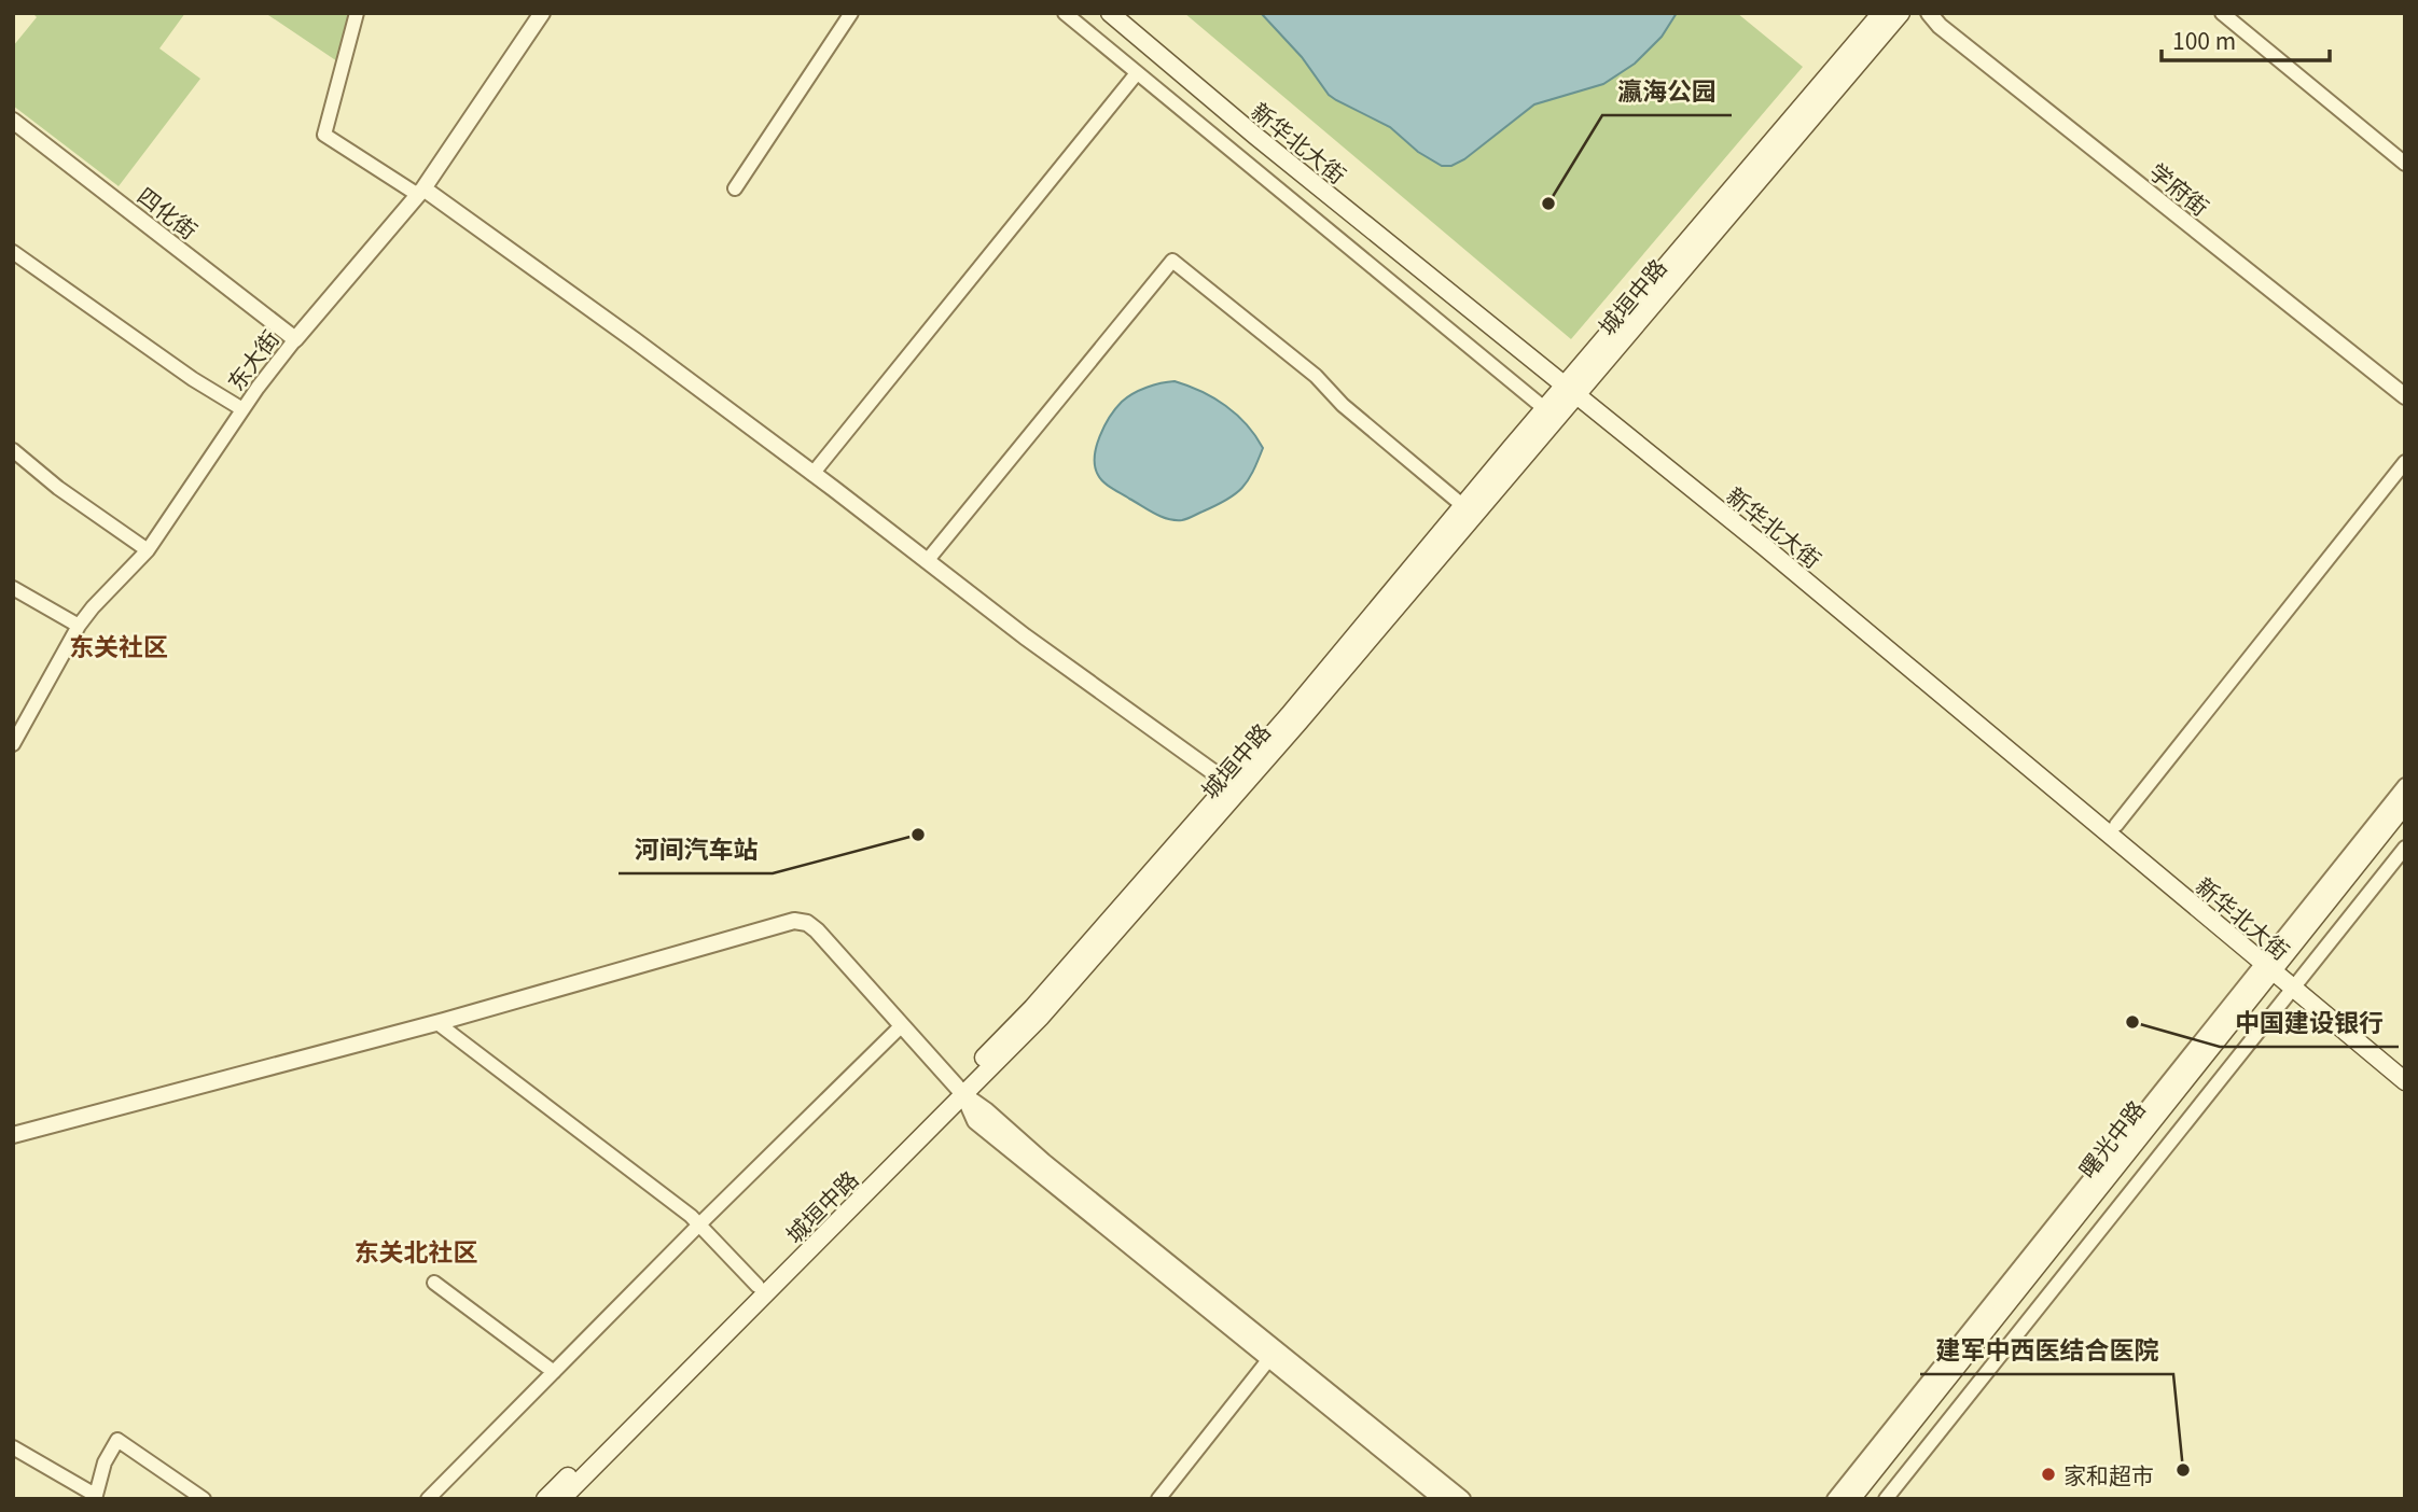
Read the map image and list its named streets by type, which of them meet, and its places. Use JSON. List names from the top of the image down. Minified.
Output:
{"streets":{"main road":["新华北大街","城垣中路","曙光中路"],"street":["学府街","四化街","东大街"]},"crossings":[["新华北大街","城垣中路"],["新华北大街","曙光中路"],["四化街","东大街"]],"districts":["东关社区","东关北社区"],"places":["瀛海公园","河间汽车站","中国建设银行","建军中西医结合医院","家和超市"],"scale_bar":"100 m"}
